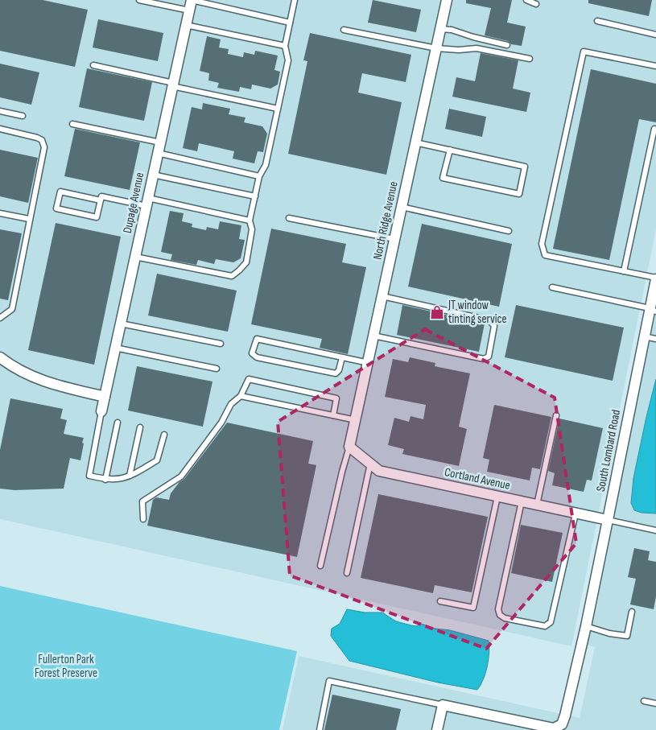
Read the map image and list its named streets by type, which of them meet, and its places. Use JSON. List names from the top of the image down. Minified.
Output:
{"streets":{"street":["Dupage Avenue","North Ridge Avenue","South Lombard Road","Cortland Avenue"]},"crossings":[["North Ridge Avenue","Cortland Avenue"],["South Lombard Road","Cortland Avenue"]],"parks":["Fullerton Park Forest Preserve"],"places":{"shop":["JT window tinting service"]}}
